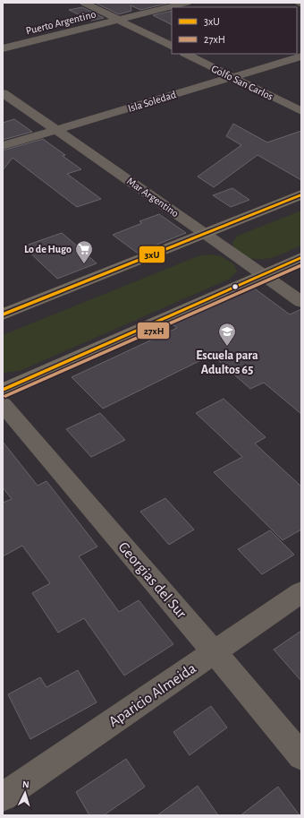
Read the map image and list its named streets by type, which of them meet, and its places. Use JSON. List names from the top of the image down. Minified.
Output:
{"streets":{"street":["Puerto Argentino","Golfo San Carlos","Isla Soledad","Mar Argentino","Georgias del Sur","Aparicio Almeida"]},"crossings":[["Golfo San Carlos","Isla Soledad"],["Isla Soledad","Mar Argentino"],["Georgias del Sur","Aparicio Almeida"]],"places":{"supermarket":["Lo de Hugo"],"school or university":["Escuela para Adultos 65"]},"lines":["transit line 3xU","transit line 27xH"],"legend":["3xU","27xH"],"north":"top"}
